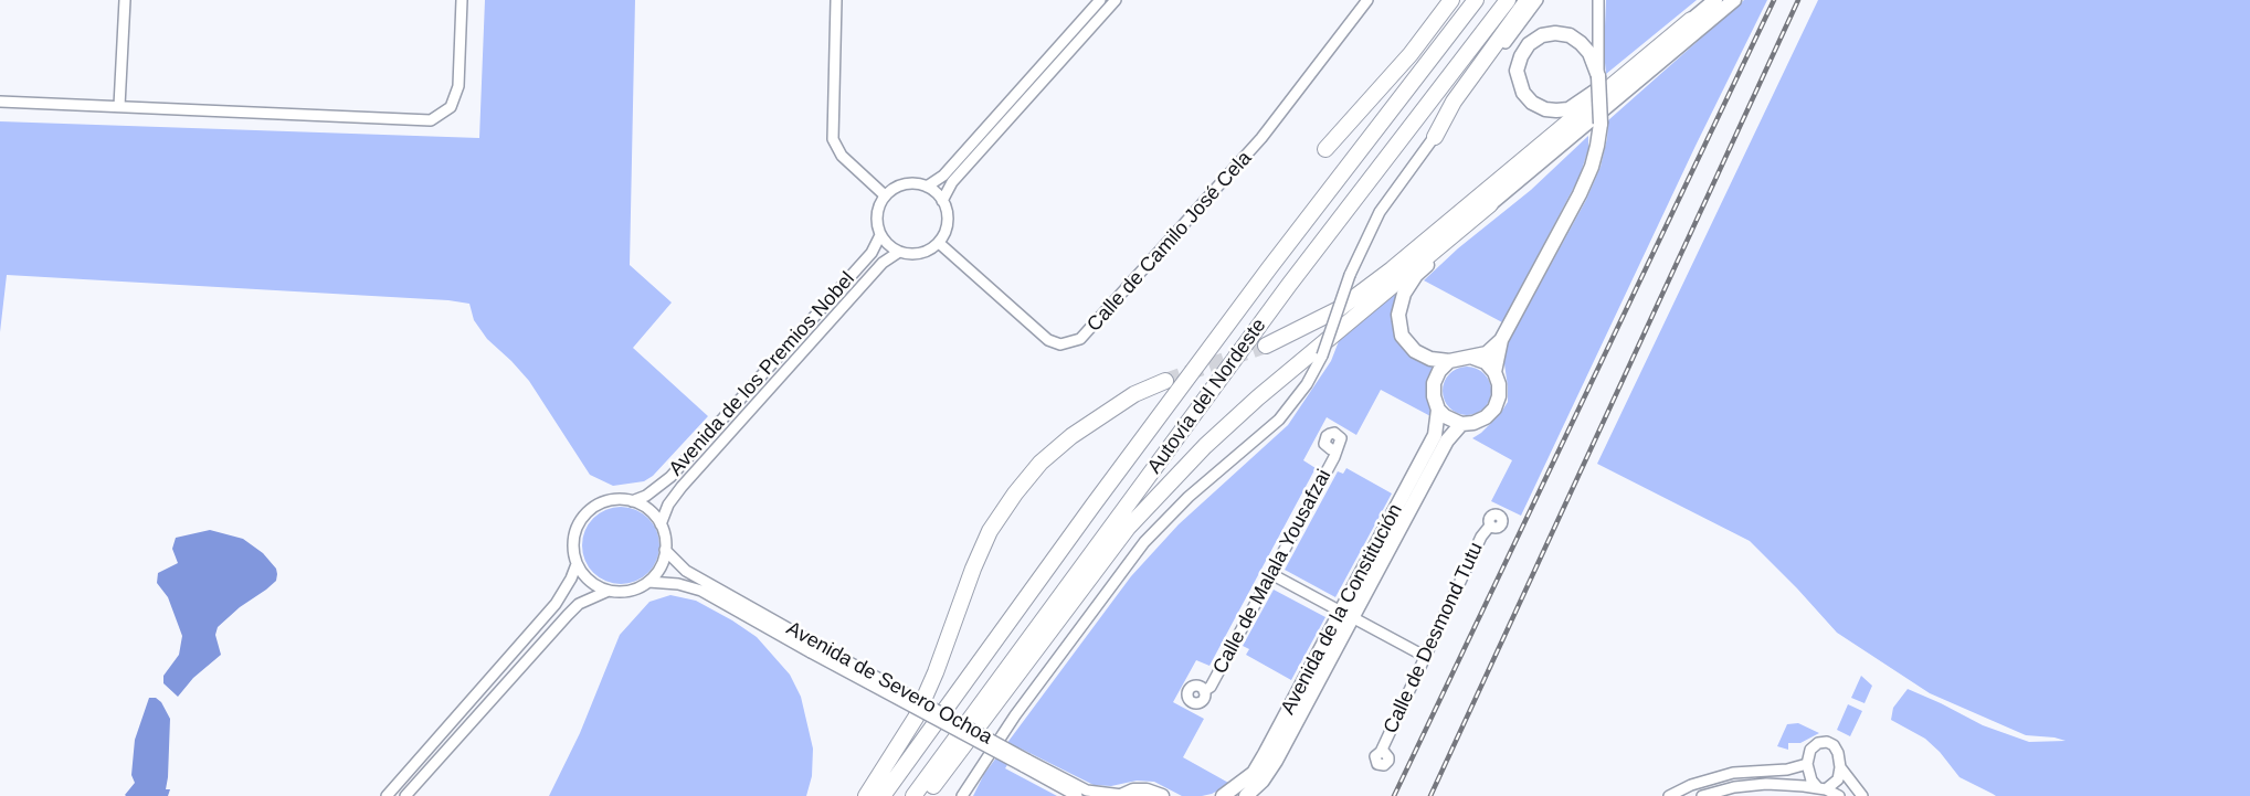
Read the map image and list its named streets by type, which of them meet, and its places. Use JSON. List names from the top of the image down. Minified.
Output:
{"streets":{"highway":["Autovía del Nordeste"],"main road":["Avenida de la Constitución"],"street":["Calle de Camilo José Cela","Avenida de los Premios Nobel","Calle de Malala Yousafzai","Calle de Desmond Tutu","Avenida de Severo Ochoa"]},"crossings":[["Calle de Camilo José Cela","Avenida de los Premios Nobel"],["Avenida de los Premios Nobel","Avenida de Severo Ochoa"]]}
